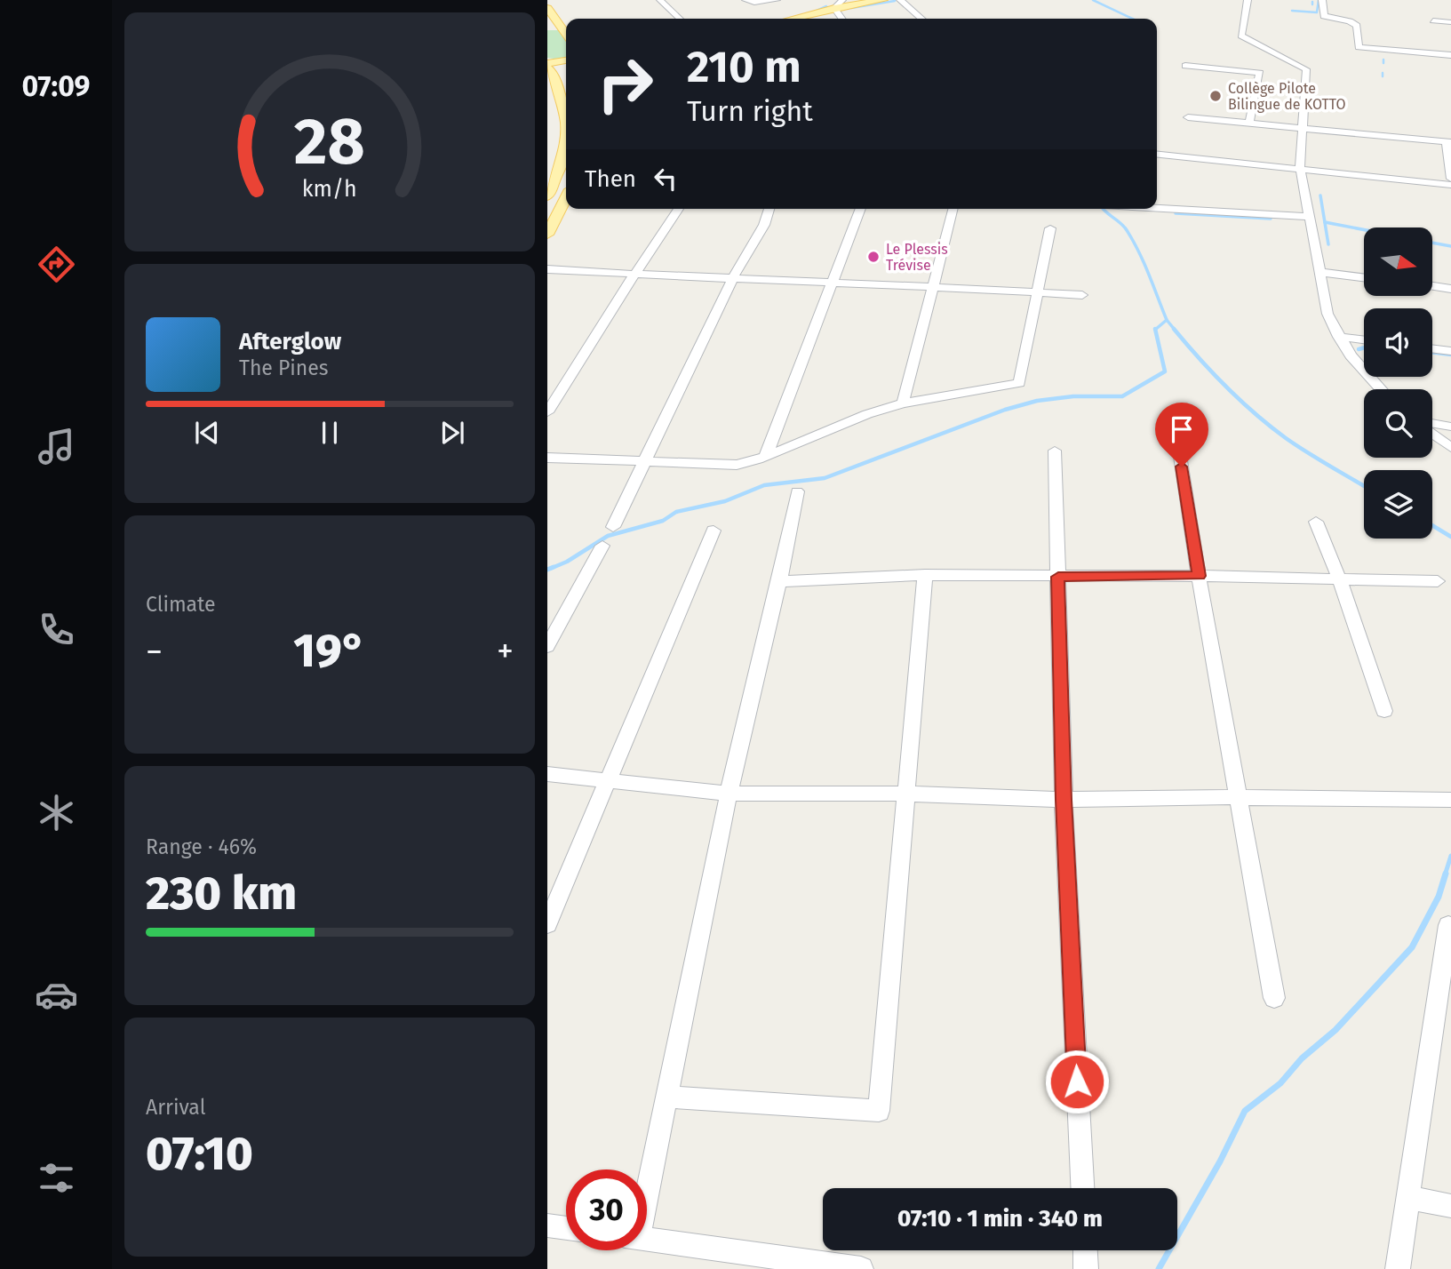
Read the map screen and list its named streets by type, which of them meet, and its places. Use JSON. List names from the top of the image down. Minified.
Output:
{"places":["Collège Pilote Bilingue de KOTTO","Le Plessis Trévise"],"north":"right","page":{"tabs":"07:09","turn":["210 m","Turn right"],"then":"Then","song":["Afterglow","The Pines"],"tile":["Climate",["Range · 46%","230 km"],["Arrival","07:10"]],"heat":["−","19°","+"],"limit":"30","trip":"07:10 · 1 min · 340 m","gauge":["28","km/h"]}}
